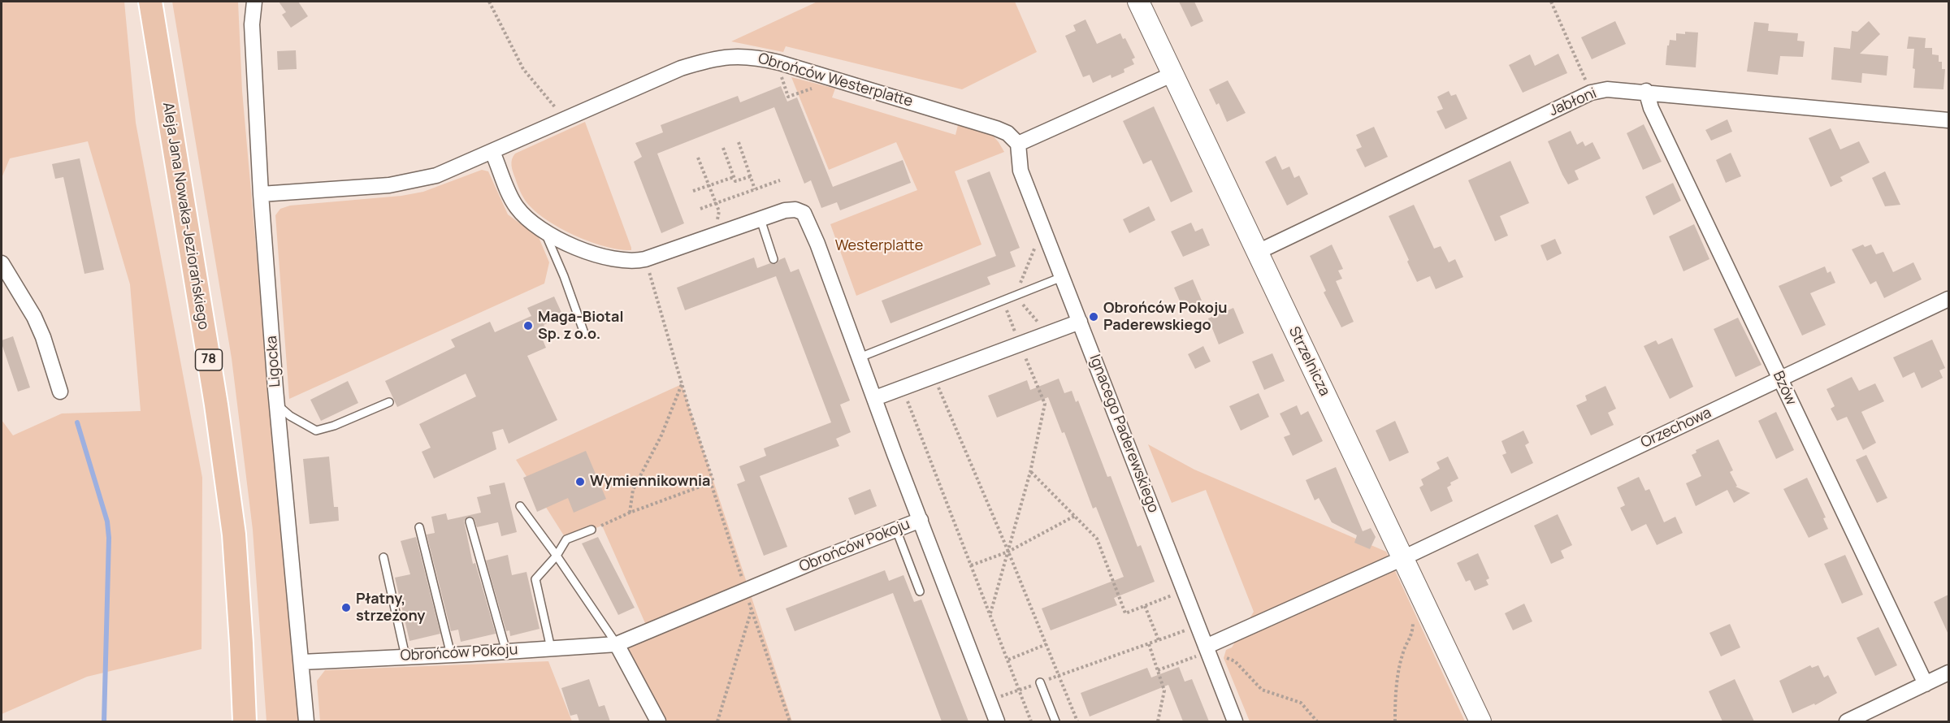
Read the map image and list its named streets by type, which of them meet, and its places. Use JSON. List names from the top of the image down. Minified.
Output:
{"streets":{"main road":["Aleja Jana Nowaka-Jeziorańskiego","78"],"street":["Obrońców Westerplatte","Jabłoni","Ligocka","Strzelnicza","Bzów","Orzechowa","Ignacego Paderewskiego","Obrońców Pokoju"]},"crossings":[["Obrońców Westerplatte","Ligocka"],["Obrońców Westerplatte","Ignacego Paderewskiego"],["Jabłoni","Strzelnicza"],["Jabłoni","Bzów"],["Ligocka","Obrońców Pokoju"],["Strzelnicza","Orzechowa"],["Bzów","Orzechowa"],["Orzechowa","Ignacego Paderewskiego"]],"parks":["Westerplatte"],"places":["Obrońców Pokoju Paderewskiego","Maga-Biotal Sp. z o.o.","Wymiennikownia","Płatny, strzeżony"]}
